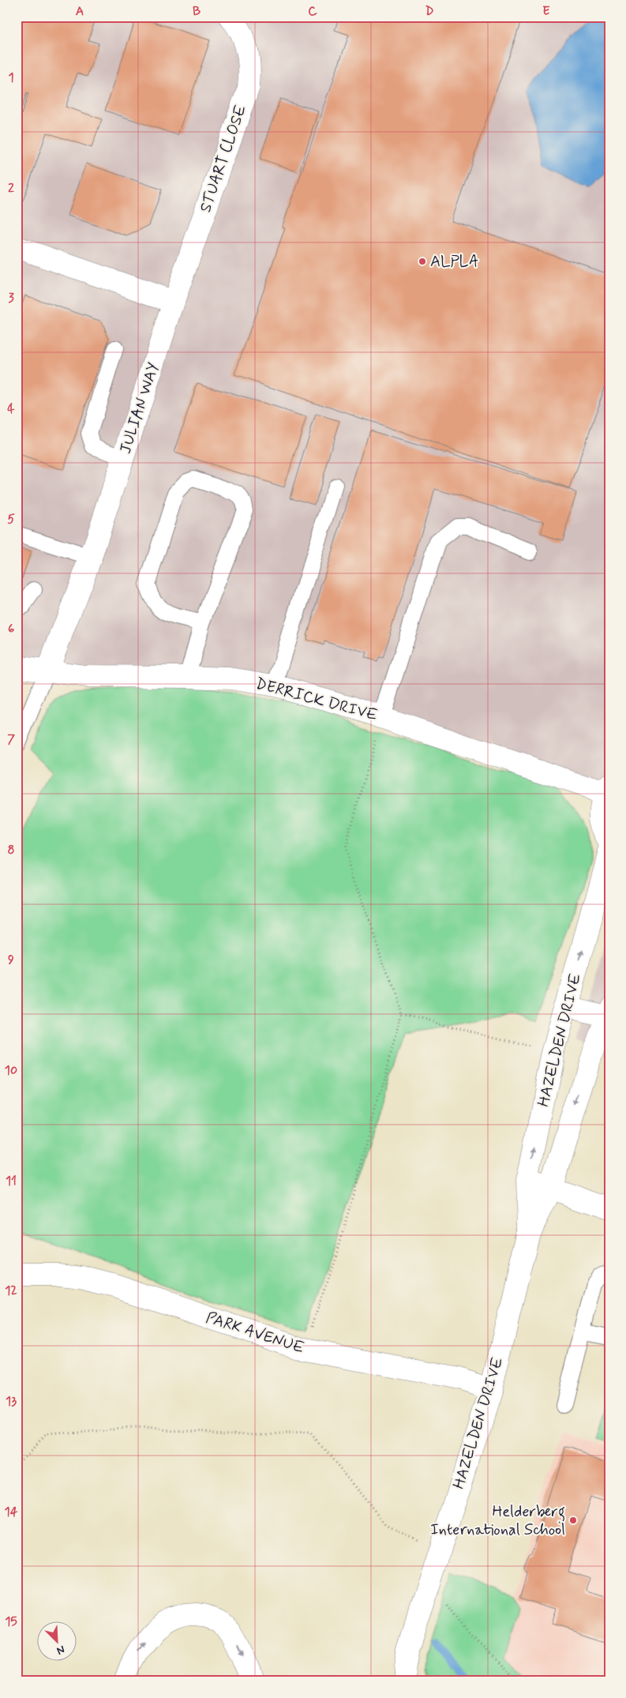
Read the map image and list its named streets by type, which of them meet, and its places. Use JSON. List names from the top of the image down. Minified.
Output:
{"streets":{"street":["STUART CLOSE","JULIAN WAY","DERRICK DRIVE","HAZELDEN DRIVE","PARK AVENUE"]},"crossings":[["STUART CLOSE","JULIAN WAY"],["JULIAN WAY","DERRICK DRIVE"],["HAZELDEN DRIVE","PARK AVENUE"]],"places":["ALPLA","Helderberg International School"],"north":"bottom right","grid":{"columns":["A","B","C","D","E"],"rows":["1","2","3","4","5","6","7","8","9","10","11","12","13","14","15"]}}
